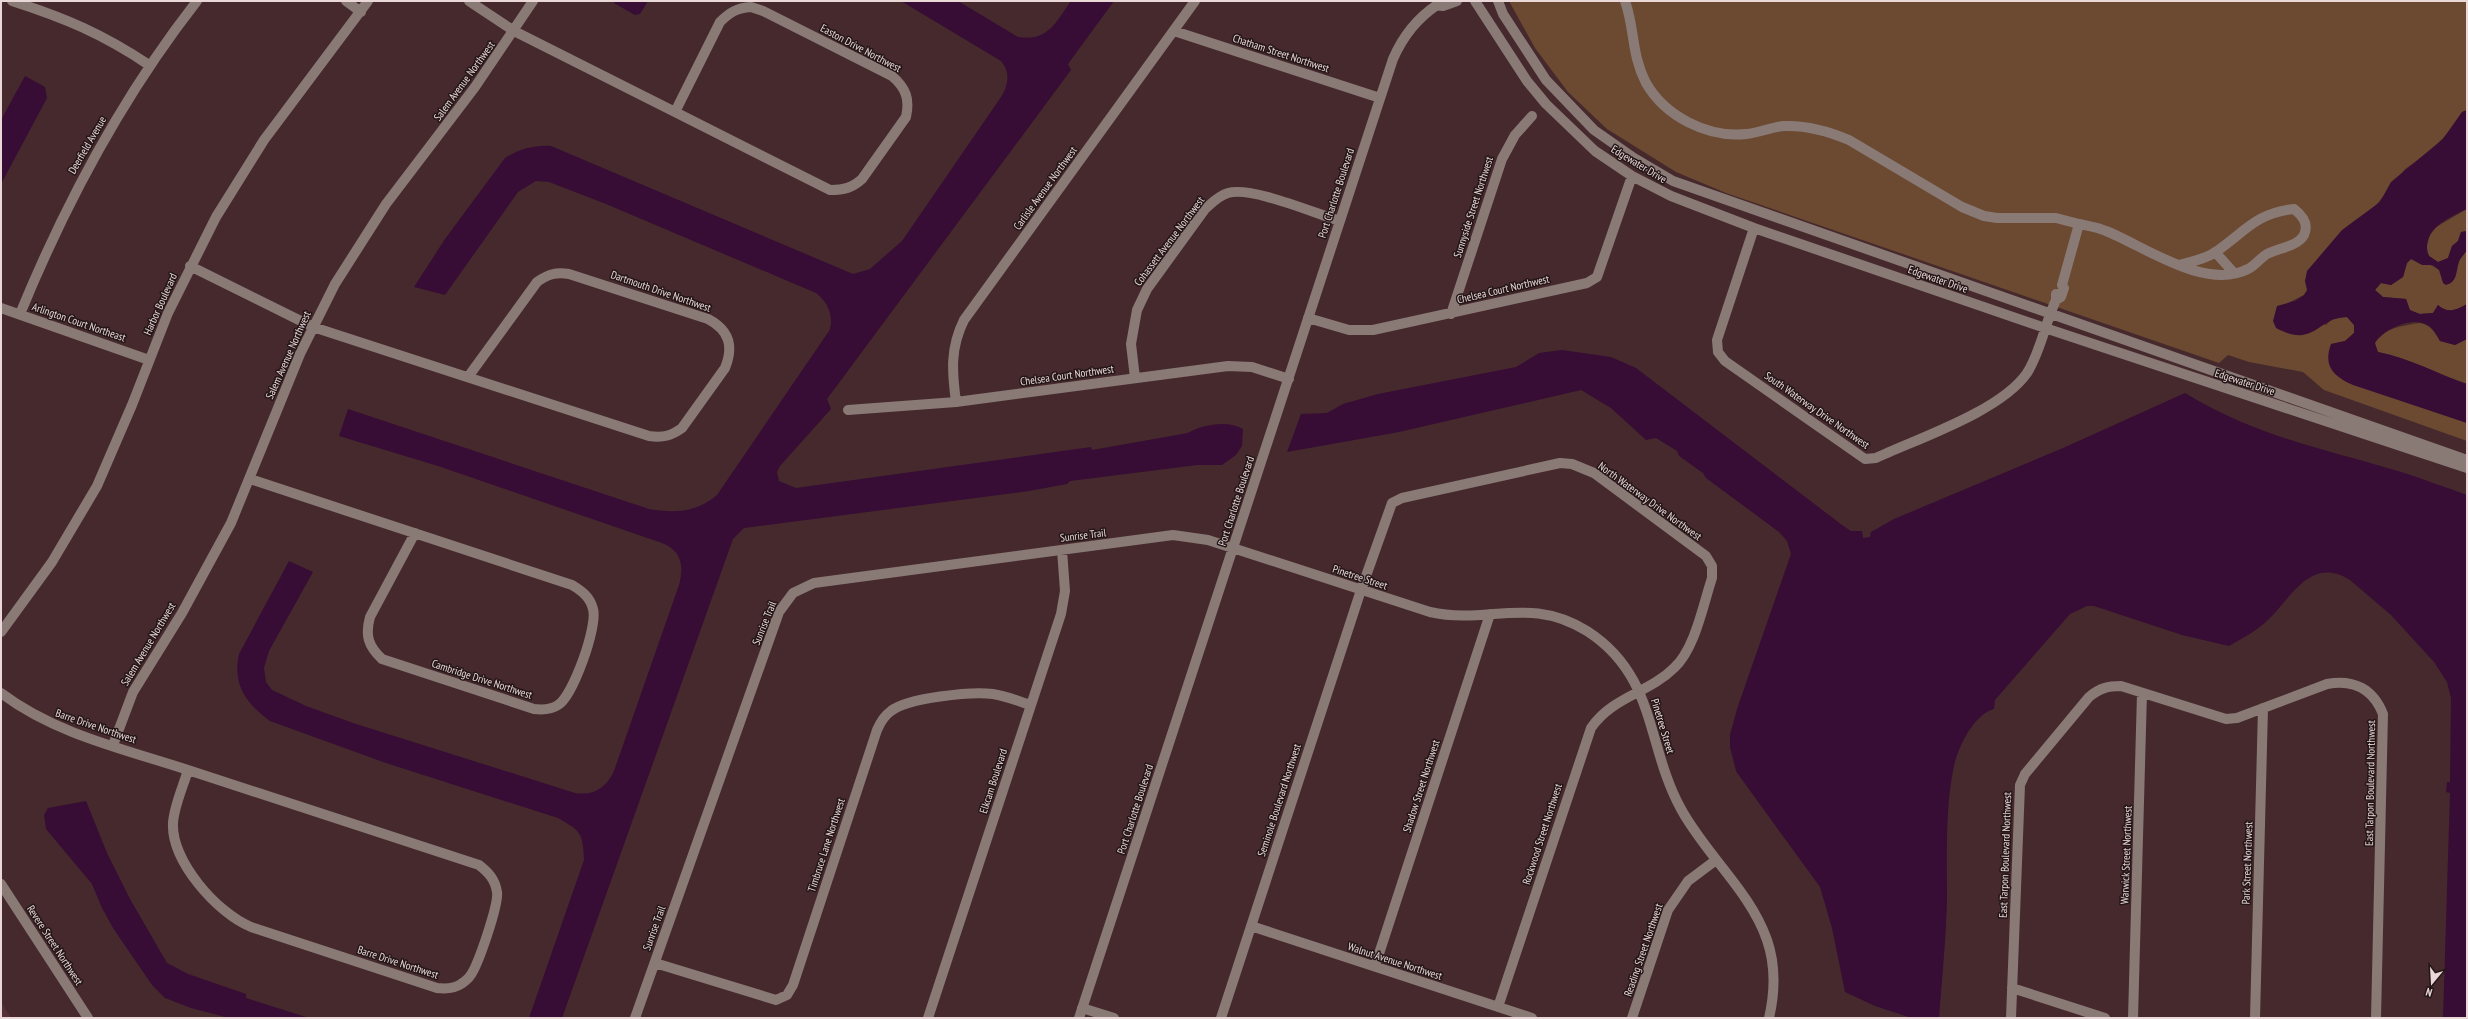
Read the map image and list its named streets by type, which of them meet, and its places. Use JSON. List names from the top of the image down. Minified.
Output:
{"streets":{"street":["Easton Drive Northwest","Chatham Street Northwest","Salem Avenue Northwest","Deerfield Avenue","Edgewater Drive","Carlisle Avenue Northwest","Port Charlotte Boulevard","Sunnyside Street Northwest","Cohassett Avenue Northwest","Chelsea Court Northwest","Dartmouth Drive Northwest","Harbor Boulevard","Arlington Court Northeast","South Waterway Drive Northwest","North Waterway Drive Northwest","Sunrise Trail","Pinetree Street","Cambridge Drive Northwest","Barre Drive Northwest","Elkcam Boulevard","East Tarpon Boulevard Northwest","Shadow Street Northwest","Seminole Boulevard Northwest","Rockwood Street Northwest","Timbruce Lane Northwest","Warwick Street Northwest","Park Street Northwest","Revere Street Northwest","Reading Street Northwest","Walnut Avenue Northwest"]},"crossings":[["Easton Drive Northwest","Salem Avenue Northwest"],["Chatham Street Northwest","Carlisle Avenue Northwest"],["Chatham Street Northwest","Port Charlotte Boulevard"],["Salem Avenue Northwest","Dartmouth Drive Northwest"],["Salem Avenue Northwest","Cambridge Drive Northwest"],["Salem Avenue Northwest","Barre Drive Northwest"],["Deerfield Avenue","Arlington Court Northeast"],["Edgewater Drive","Chelsea Court Northwest"],["Edgewater Drive","South Waterway Drive Northwest"],["Carlisle Avenue Northwest","Chelsea Court Northwest"],["Port Charlotte Boulevard","Cohassett Avenue Northwest"],["Port Charlotte Boulevard","Chelsea Court Northwest"],["Port Charlotte Boulevard","Sunrise Trail"],["Port Charlotte Boulevard","Pinetree Street"],["Sunnyside Street Northwest","Chelsea Court Northwest"],["Cohassett Avenue Northwest","Chelsea Court Northwest"],["Dartmouth Drive Northwest","Harbor Boulevard"],["Harbor Boulevard","Arlington Court Northeast"],["North Waterway Drive Northwest","Pinetree Street"],["North Waterway Drive Northwest","Seminole Boulevard Northwest"],["North Waterway Drive Northwest","Rockwood Street Northwest"],["Sunrise Trail","Pinetree Street"],["Sunrise Trail","Elkcam Boulevard"],["Sunrise Trail","Timbruce Lane Northwest"],["Pinetree Street","Shadow Street Northwest"],["Pinetree Street","Seminole Boulevard Northwest"],["Pinetree Street","Rockwood Street Northwest"],["Pinetree Street","Reading Street Northwest"],["Elkcam Boulevard","Timbruce Lane Northwest"],["East Tarpon Boulevard Northwest","Warwick Street Northwest"],["East Tarpon Boulevard Northwest","Park Street Northwest"],["Shadow Street Northwest","Walnut Avenue Northwest"],["Seminole Boulevard Northwest","Walnut Avenue Northwest"],["Rockwood Street Northwest","Walnut Avenue Northwest"]],"north":"bottom"}
